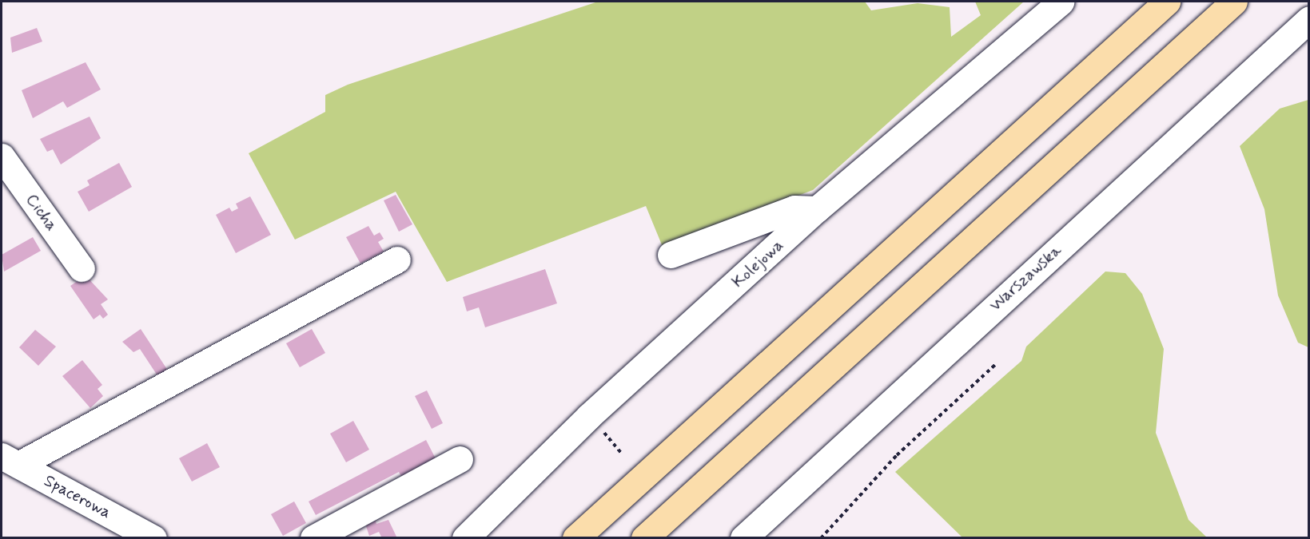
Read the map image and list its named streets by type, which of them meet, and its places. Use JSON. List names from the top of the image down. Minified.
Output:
{"streets":{"street":["Cicha","Kolejowa","Warszawska","Spacerowa"]}}
